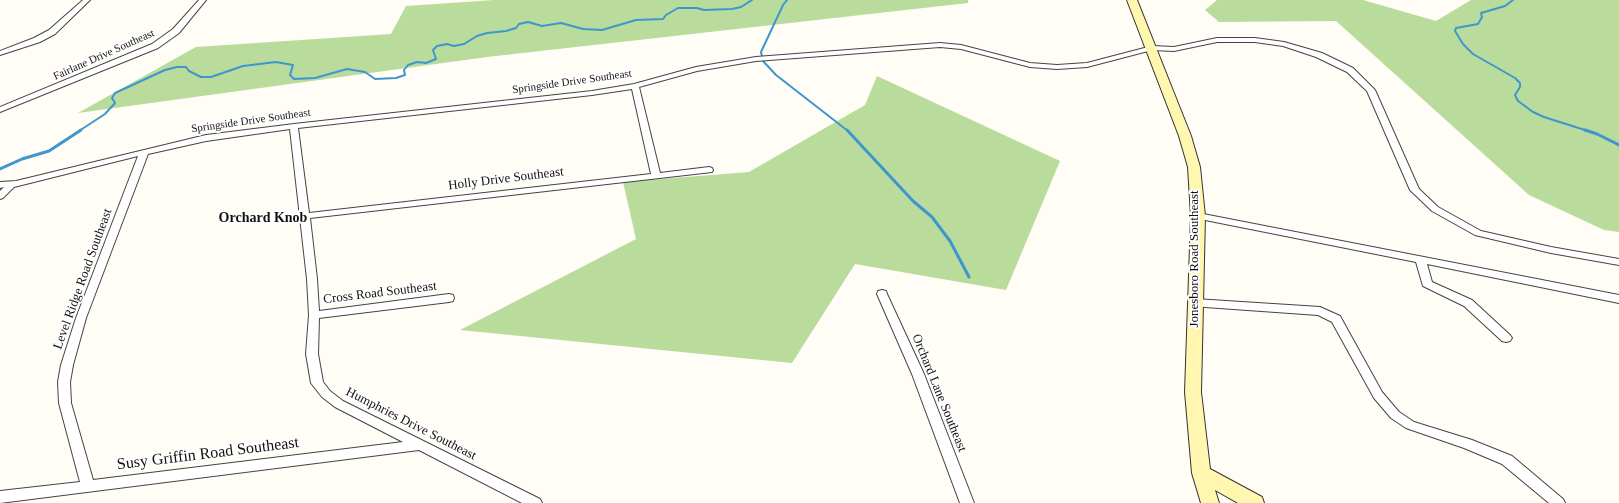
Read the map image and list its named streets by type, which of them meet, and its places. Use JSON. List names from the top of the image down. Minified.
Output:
{"streets":{"main road":["Jonesboro Road Southeast"],"street":["Fairlane Drive Southeast","Springside Drive Southeast","Holly Drive Southeast","Level Ridge Road Southeast","Cross Road Southeast","Orchard Lane Southeast","Humphries Drive Southeast","Susy Griffin Road Southeast"]},"crossings":[["Springside Drive Southeast","Jonesboro Road Southeast"],["Springside Drive Southeast","Level Ridge Road Southeast"],["Springside Drive Southeast","Humphries Drive Southeast"],["Holly Drive Southeast","Humphries Drive Southeast"],["Level Ridge Road Southeast","Susy Griffin Road Southeast"],["Cross Road Southeast","Humphries Drive Southeast"],["Humphries Drive Southeast","Susy Griffin Road Southeast"]],"districts":["Orchard Knob"]}
